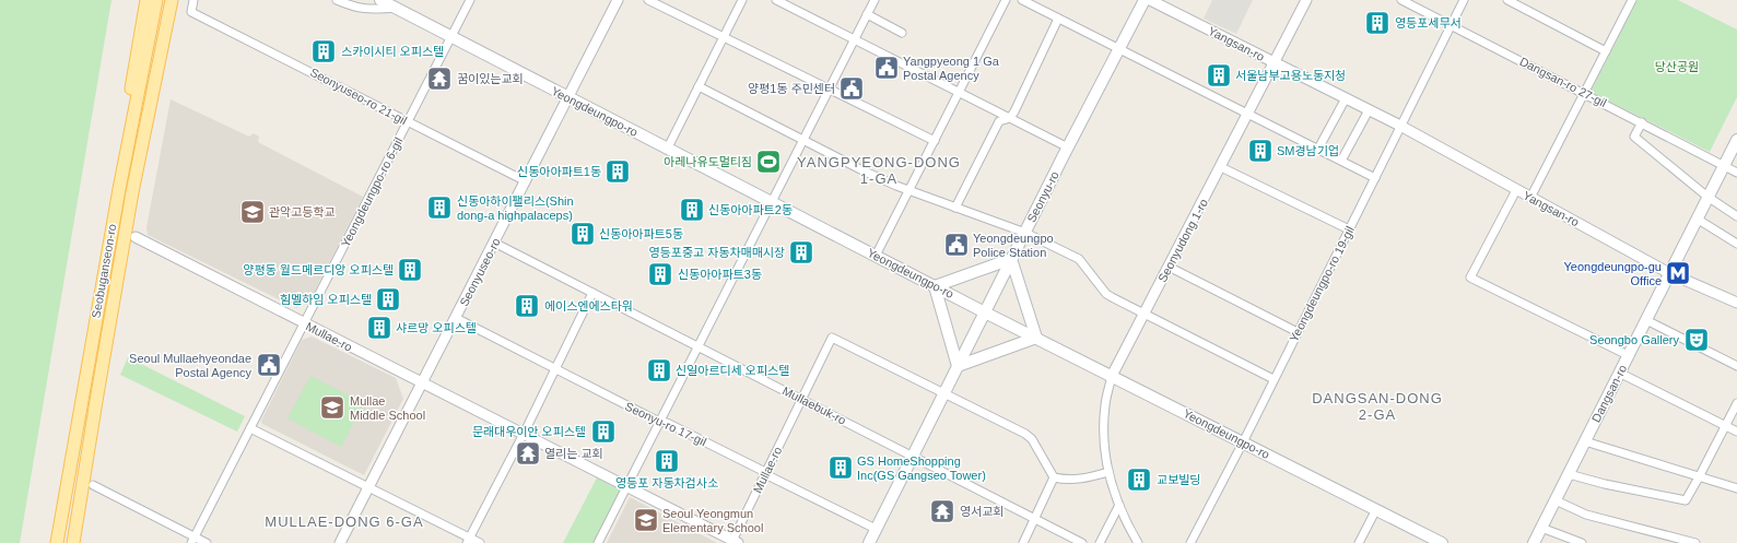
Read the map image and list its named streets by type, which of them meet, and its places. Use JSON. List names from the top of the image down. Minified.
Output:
{"streets":{"main road":["Yeongdeungpo-ro","Seonyu-ro","Seobuganseon-ro","Dangsan-ro"],"street":["Yangsan-ro","Dangsan-ro 27-gil","Seonyuseo-ro 21-gil","Yeongdeungpo-ro 6-gil","Seonyudong 1-ro","Seonyuseo-ro","Yeongdeungpo-ro 19-gil","Mullae-ro","Mullaebuk-ro","Seonyu-ro 17-gil"]},"crossings":[["Yangsan-ro","Seonyudong 1-ro"],["Yangsan-ro","Yeongdeungpo-ro 19-gil"],["Yangsan-ro","Dangsan-ro"],["Dangsan-ro 27-gil","Yeongdeungpo-ro 19-gil"],["Dangsan-ro 27-gil","Dangsan-ro"],["Seonyuseo-ro 21-gil","Yeongdeungpo-ro 6-gil"],["Seonyuseo-ro 21-gil","Seonyuseo-ro"],["Yeongdeungpo-ro","Yeongdeungpo-ro 6-gil"],["Yeongdeungpo-ro","Seonyu-ro"],["Yeongdeungpo-ro","Seonyudong 1-ro"],["Yeongdeungpo-ro","Seonyuseo-ro"],["Yeongdeungpo-ro","Yeongdeungpo-ro 19-gil"],["Yeongdeungpo-ro 6-gil","Mullae-ro"],["Seonyu-ro","Mullaebuk-ro"],["Seonyu-ro","Seonyu-ro 17-gil"],["Seonyuseo-ro","Mullae-ro"],["Seonyuseo-ro","Mullaebuk-ro"],["Seonyuseo-ro","Seonyu-ro 17-gil"],["Mullae-ro","Mullaebuk-ro"],["Mullae-ro","Seonyu-ro 17-gil"]],"districts":["YANGPYEONG-DONG 1-GA","DANGSAN-DONG 2-GA","MULLAE-DONG 6-GA"],"parks":["당산공원"],"places":{"building":["영등포세무서","스카이시티 오피스텔","서울남부고용노동지청","SM경남기업","신동아아파트1동","신동아하이팰리스(Shin dong-a highpalaceps)","신동아아파트2동","신동아아파트5동","영등포중고 자동차매매시장","양평동 월드메르디앙 오피스텔","신동아아파트3동","힘멜하임 오피스텔","에이스엔에스타워","샤르망 오피스텔","신일아르디세 오피스텔","문래대우이안 오피스텔","영등포 자동차검사소","GS HomeShopping Inc(GS Gangseo Tower)","교보빌딩"],"public building":["Yangpyeong 1 Ga Postal Agency","양평1동 주민센터","Yeongdeungpo Police Station","Seoul Mullaehyeondae Postal Agency"],"temple":["꿈이있는교회","열리는 교회","영서교회"],"sports":["아레나유도멀티짐"],"school or university":["관악고등학교","Mullae Middle School","Seoul Yeongmun Elementary School"],"metro station":["Yeongdeungpo-gu Office"],"theatre":["Seongbo Gallery"]}}
